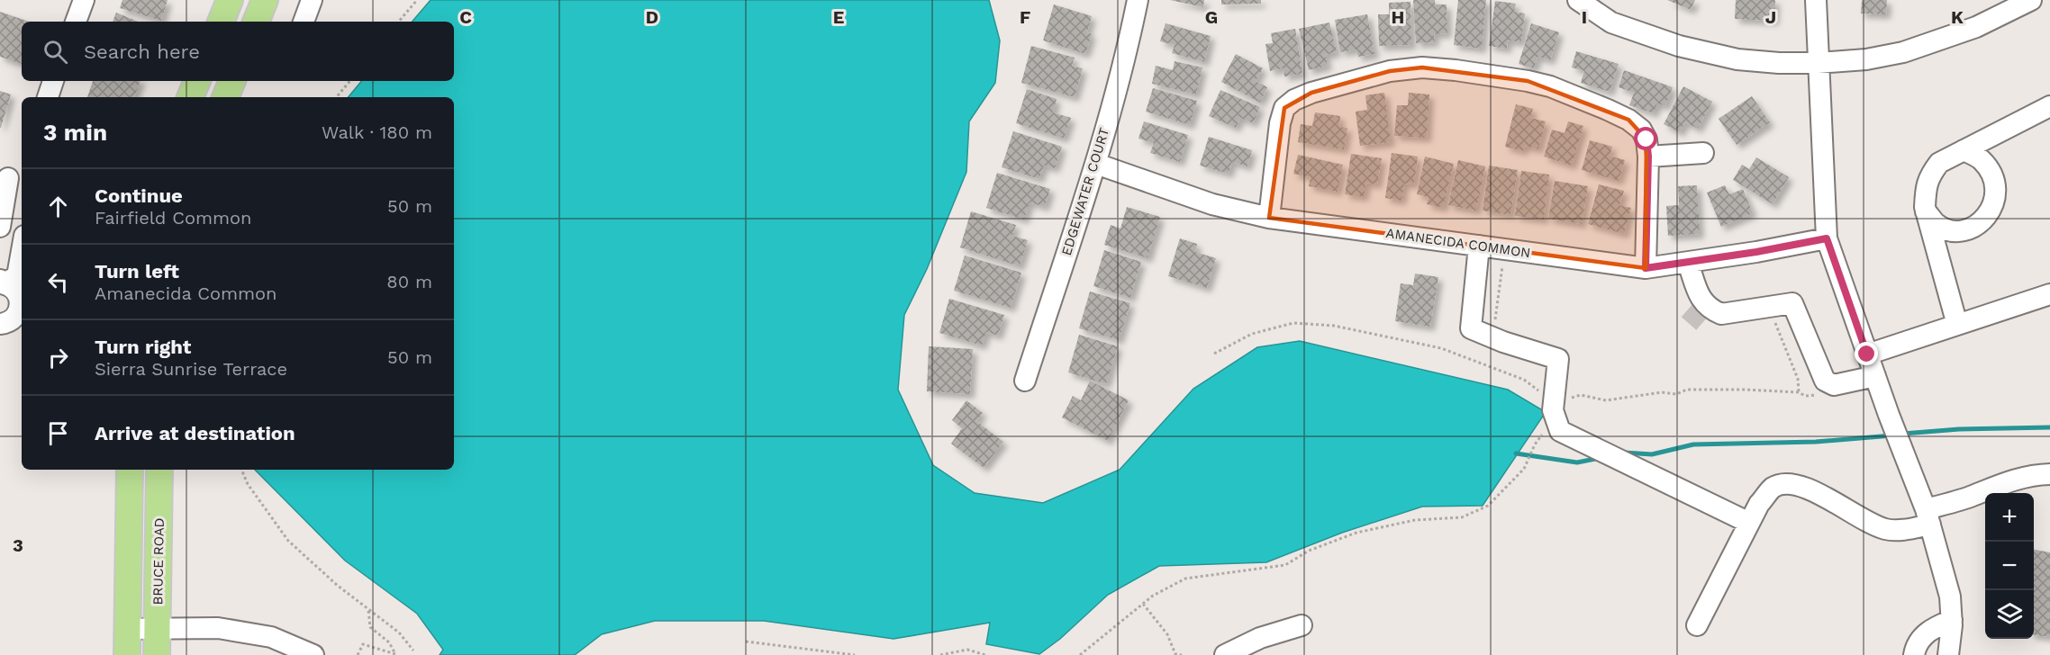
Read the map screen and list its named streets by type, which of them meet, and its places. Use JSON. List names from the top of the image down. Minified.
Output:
{"streets":{"main road":["BRUCE ROAD"],"street":["EDGEWATER COURT","AMANECIDA COMMON"]},"crossings":[["EDGEWATER COURT","AMANECIDA COMMON"]],"page":{"search":"Search here","heading":["3 min","Walk · 180 m"],"list":[["Continue","Fairfield Common","50 m"],["Turn left","Amanecida Common","80 m"],["Turn right","Sierra Sunrise Terrace","50 m"],"Arrive at destination"],"map_buttons":["+","−"]},"grid":{"columns":["C","D","E","F","G","H","I","J","K"],"rows":["3"]}}
